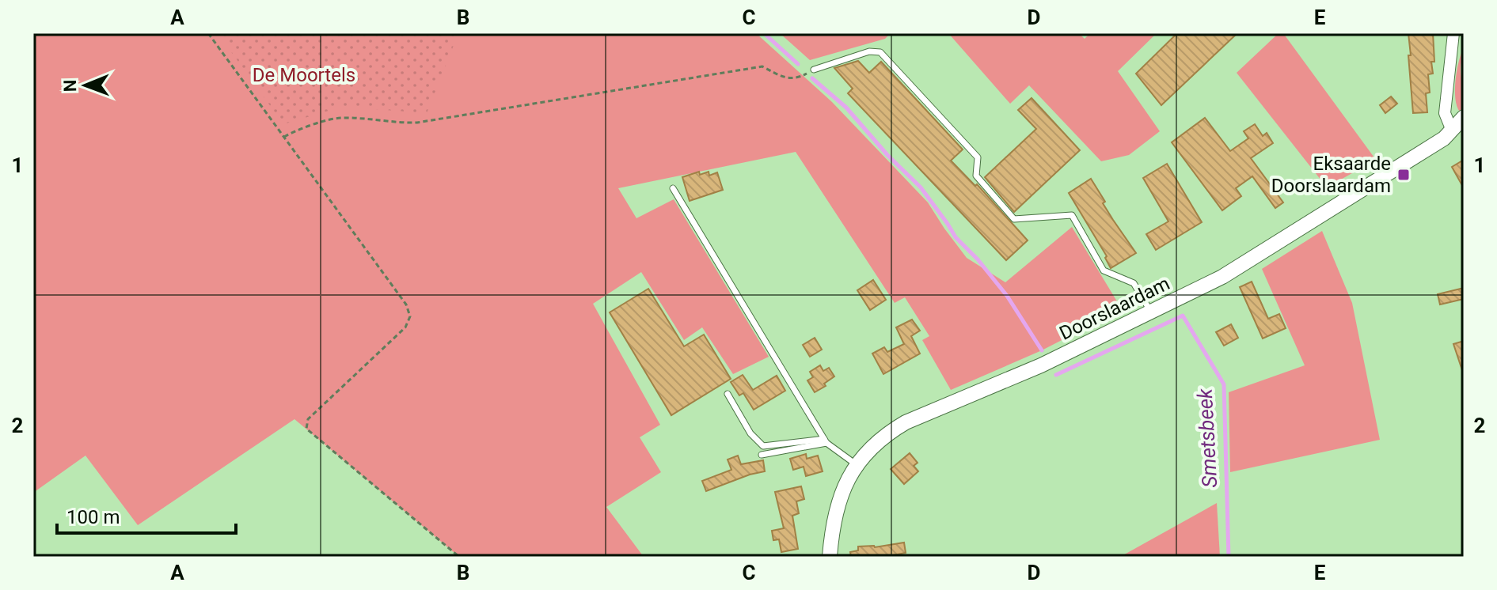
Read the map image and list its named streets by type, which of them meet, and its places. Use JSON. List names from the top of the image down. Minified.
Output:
{"streets":{"street":["Doorslaardam"]},"water":["Smetsbeek"],"parks":["De Moortels"],"places":{"transit":["Eksaarde Doorslaardam"]},"scale_bar":"100 m","north":"left","grid":{"columns":["A","B","C","D","E"],"rows":["1","2"]}}
